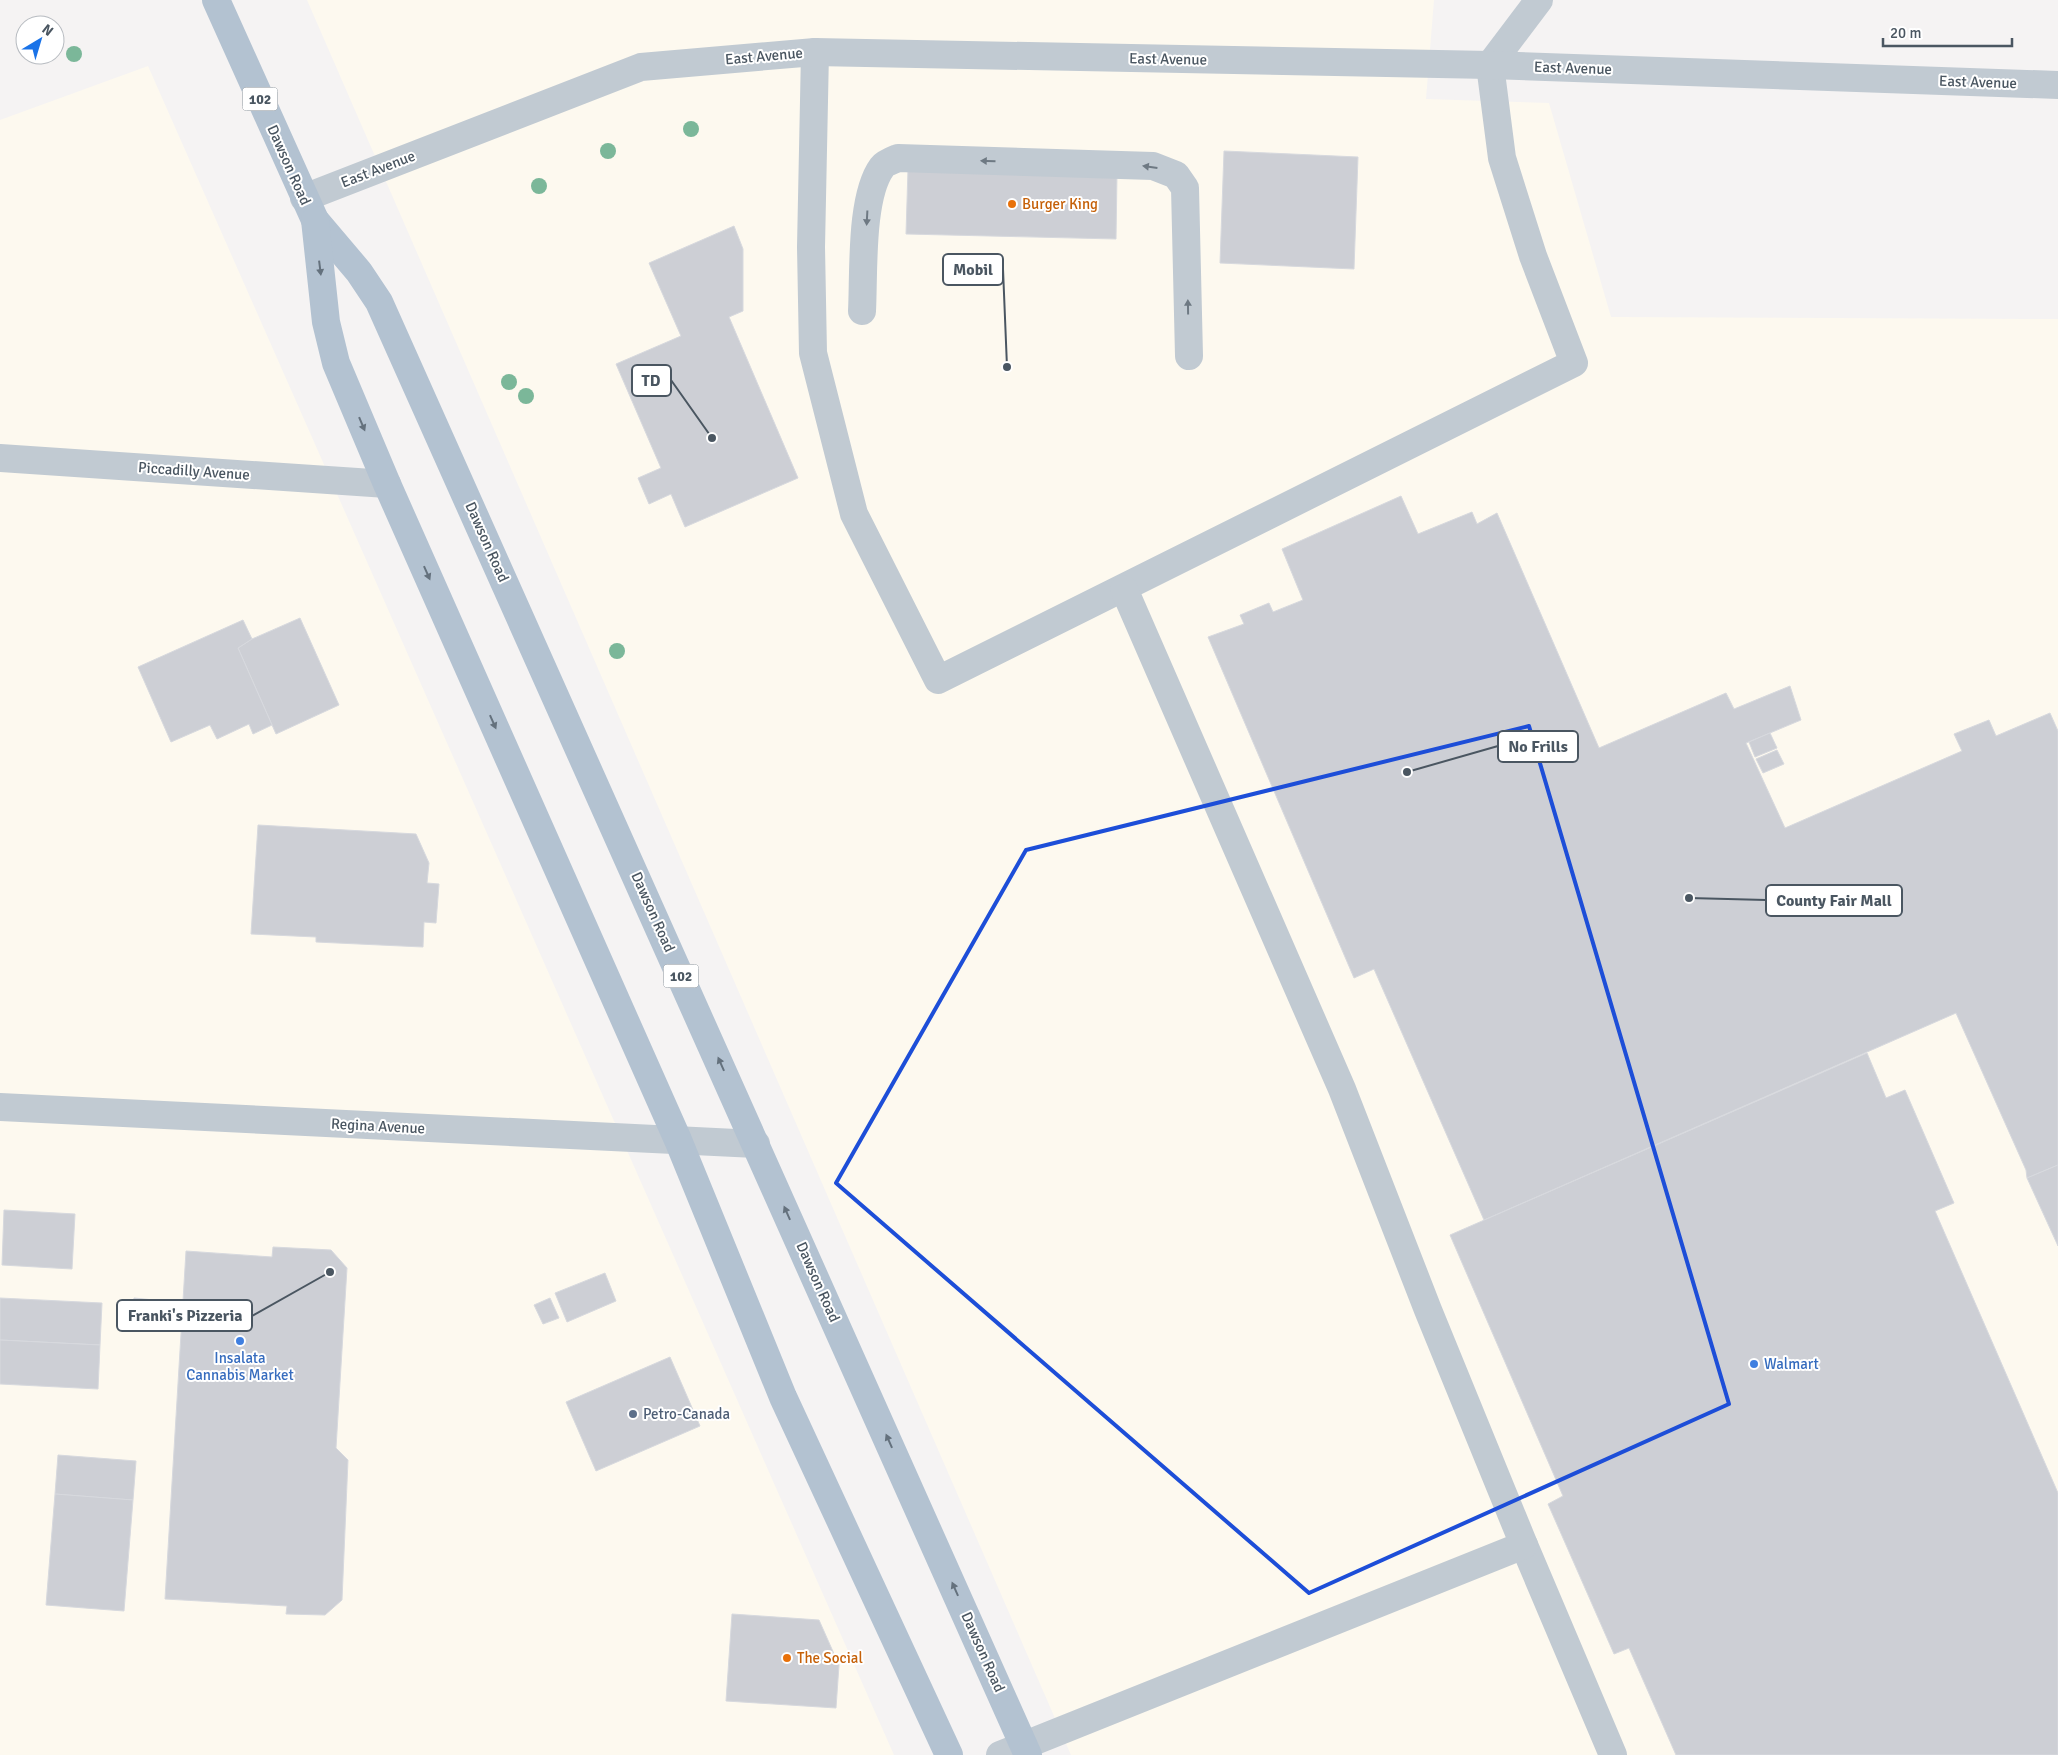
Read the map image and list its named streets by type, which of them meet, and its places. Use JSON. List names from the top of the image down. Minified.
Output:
{"streets":{"main road":["102","Dawson Road"],"street":["East Avenue","Piccadilly Avenue","Regina Avenue"]},"crossings":[["East Avenue","Dawson Road"],["Dawson Road","Piccadilly Avenue"],["Dawson Road","Regina Avenue"]],"places":["Burger King","Mobil","TD","No Frills","County Fair Mall","Franki's Pizzeria","Insalata Cannabis Market","Walmart","Petro-Canada","The Social"],"scale_bar":"20 m","north":"top right"}
